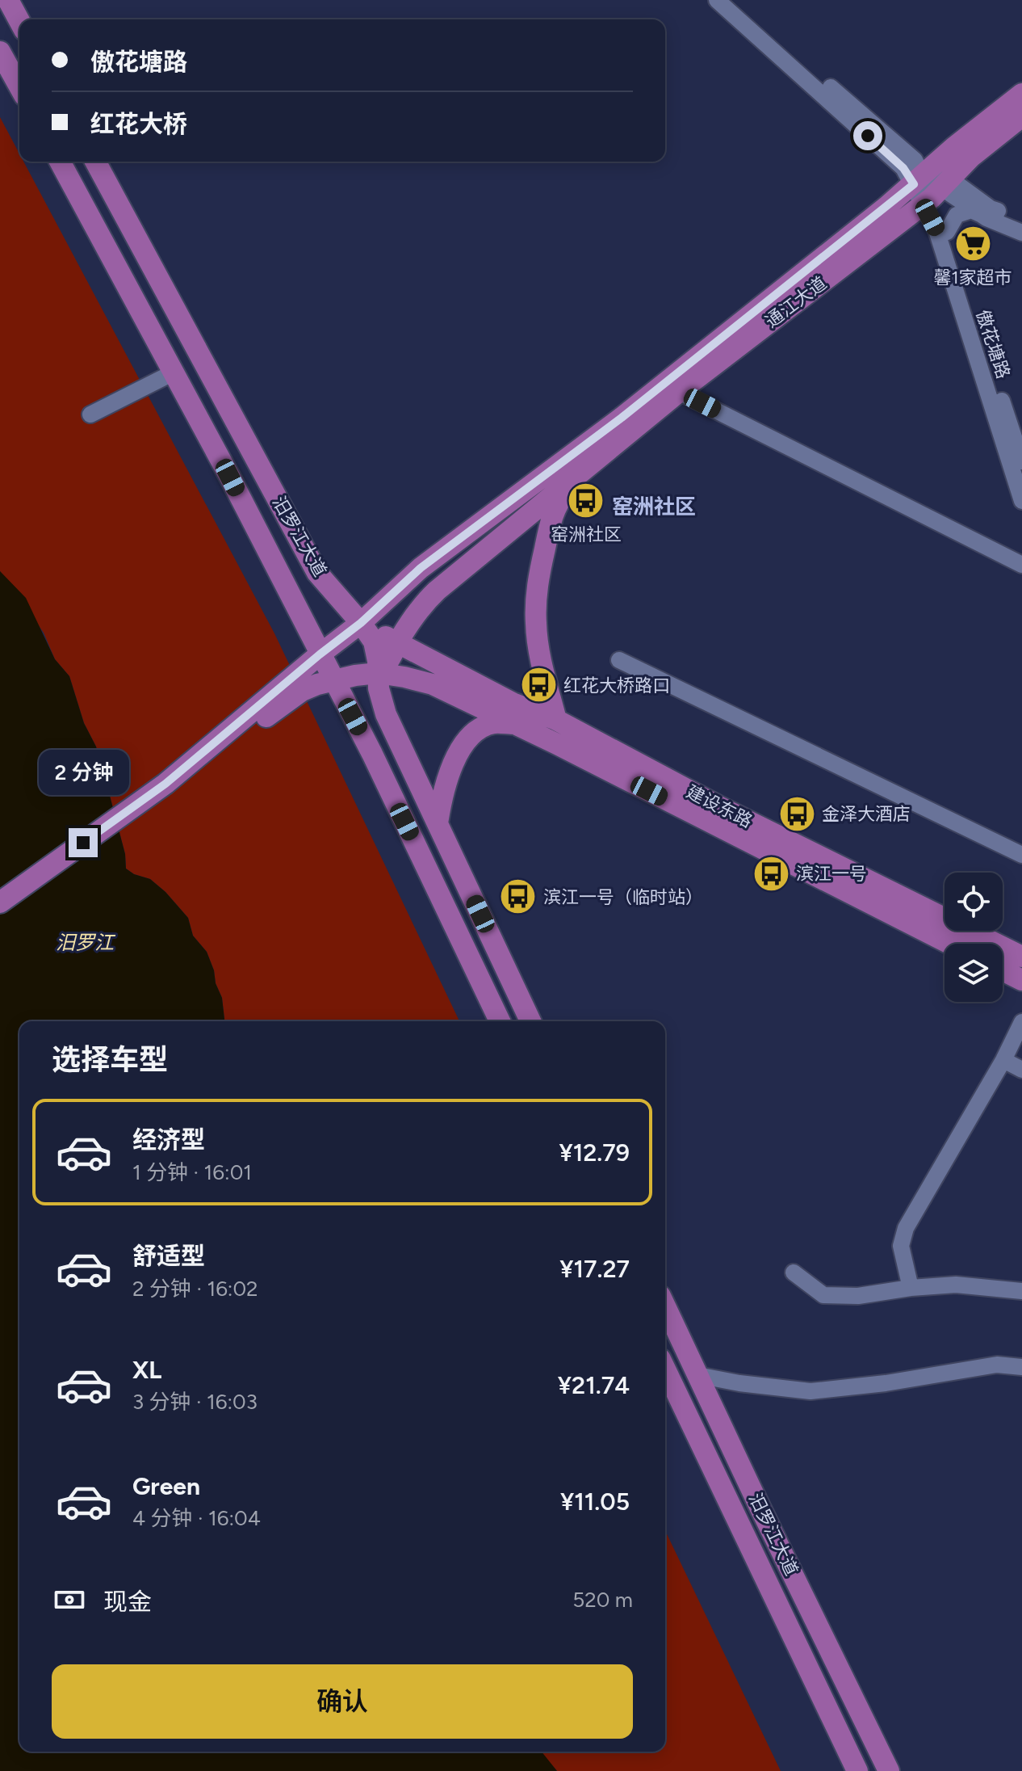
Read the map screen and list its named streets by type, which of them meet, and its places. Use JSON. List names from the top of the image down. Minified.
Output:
{"streets":{"main road":["通江大道","汨罗江大道","建设东路"],"street":["傲花塘路"]},"crossings":[["通江大道","傲花塘路"],["通江大道","汨罗江大道"],["通江大道","建设东路"],["汨罗江大道","建设东路"]],"districts":["窑洲社区"],"water":["汨罗江"],"places":{"supermarket":["馨1家超市"],"bus stop":["窑洲社区","红花大桥路口","金泽大酒店","滨江一号","滨江一号（临时站）"]},"page":{"banner":["傲花塘路","红花大桥"],"bubble":"2 分钟","heading":"选择车型","list":[{"name":"经济型","note":"1 分钟 · 16:01","value":"¥12.79"},{"name":"舒适型","note":"2 分钟 · 16:02","value":"¥17.27"},{"name":"XL","note":"3 分钟 · 16:03","value":"¥21.74"},{"name":"Green","note":"4 分钟 · 16:04","value":"¥11.05"}],"pay":["现金","520 m"],"buttons":"确认"}}
